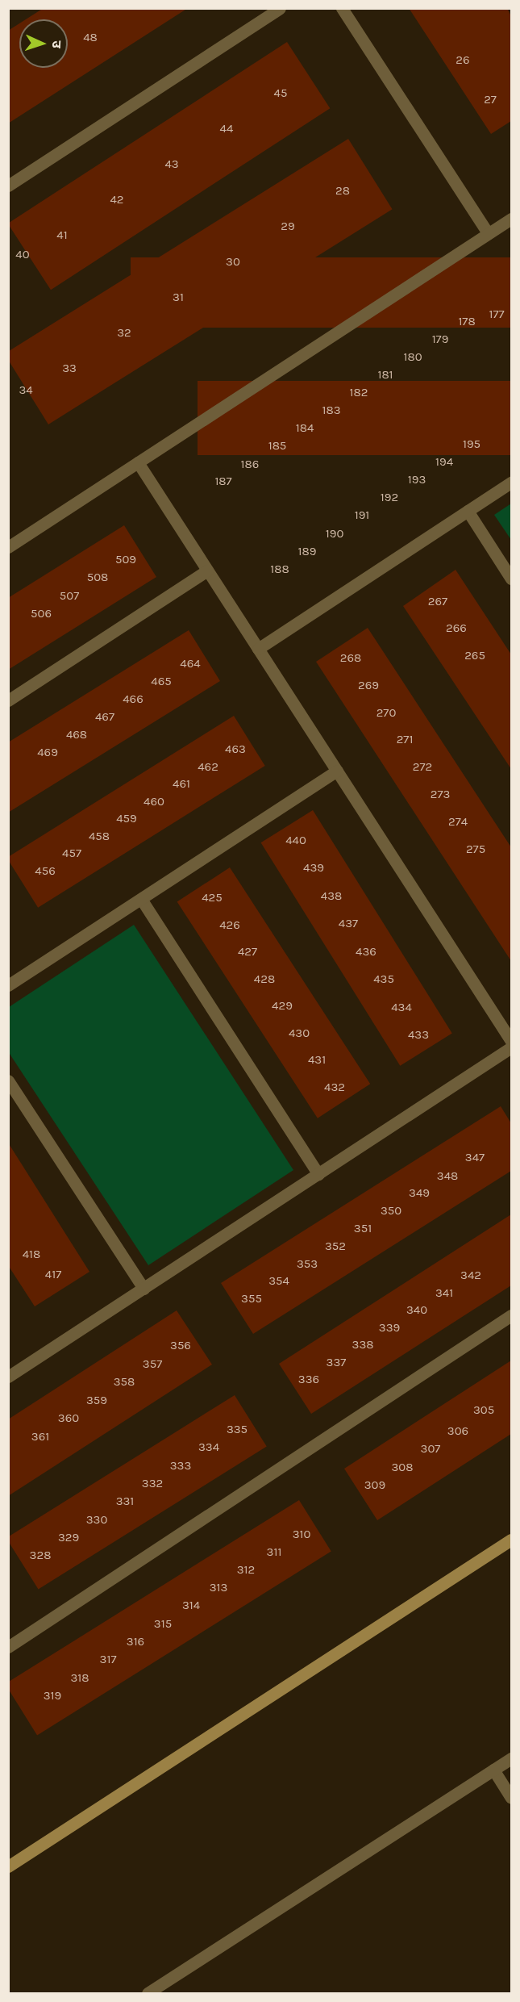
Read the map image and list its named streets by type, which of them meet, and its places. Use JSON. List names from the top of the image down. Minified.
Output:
{"house_numbers":["48","26","45","27","44","43","28","42","29","41","40","30","31","177","178","32","179","180","33","181","34","182","183","184","195","185","194","186","193","187","192","191","190","189","509","188","508","507","267","506","266","265","268","464","465","269","466","270","467","468","271","463","469","462","272","461","273","460","459","274","458","440","275","457","439","456","438","425","437","426","427","436","428","435","429","434","430","433","431","432","347","348","349","350","351","352","418","353","417","342","354","341","355","340","339","338","356","337","357","336","358","359","305","360","335","306","361","334","307","333","308","332","309","331","330","310","329","311","328","312","313","314","315","316","317","318","319"],"north":"right"}
